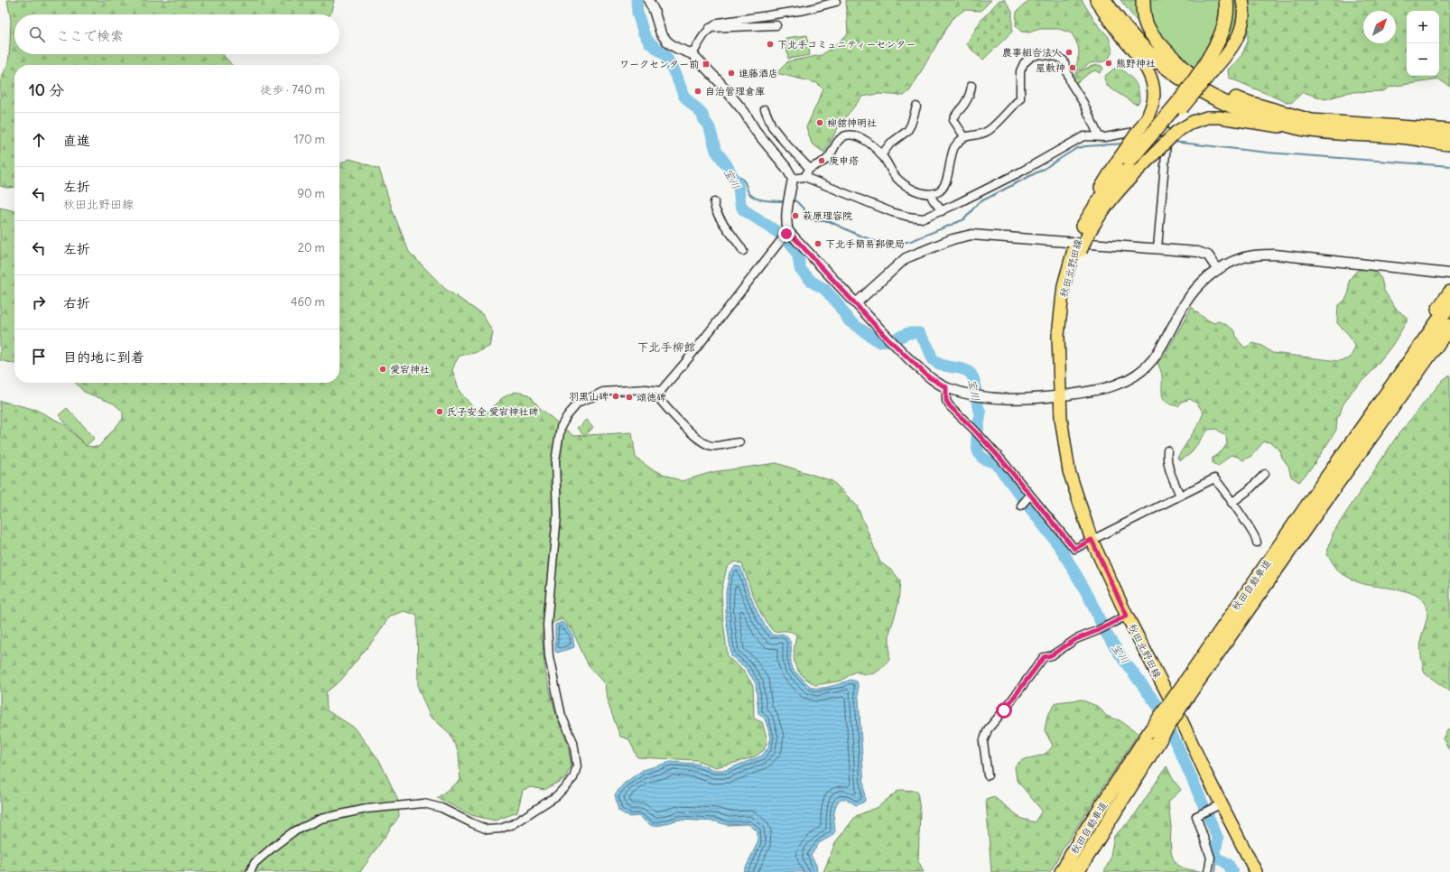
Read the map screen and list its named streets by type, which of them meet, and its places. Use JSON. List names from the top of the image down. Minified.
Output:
{"streets":{"highway":["秋田自動車道"],"main road":["秋田北野田線"]},"districts":["下北手柳館"],"water":["宝川"],"places":{"other":["下北手コミュニティーセンター","農事組合法人","熊野神社","屋敷神","進藤酒店","自治管理倉庫","柳舘神明社","庚申塔","萩原理容院","下北手簡易郵便局","愛宕神社","羽黒山碑","頌徳碑","氏子安全 愛宕神社碑"],"transit":["ワークセンター前"]},"north":"top right","page":{"map_buttons":["+","−"],"search":"ここで検索","heading":["10 分","徒歩 · 740 m"],"list":[["直進","170 m"],["左折","秋田北野田線","90 m"],["左折","20 m"],["右折","460 m"],"目的地に到着"]}}
